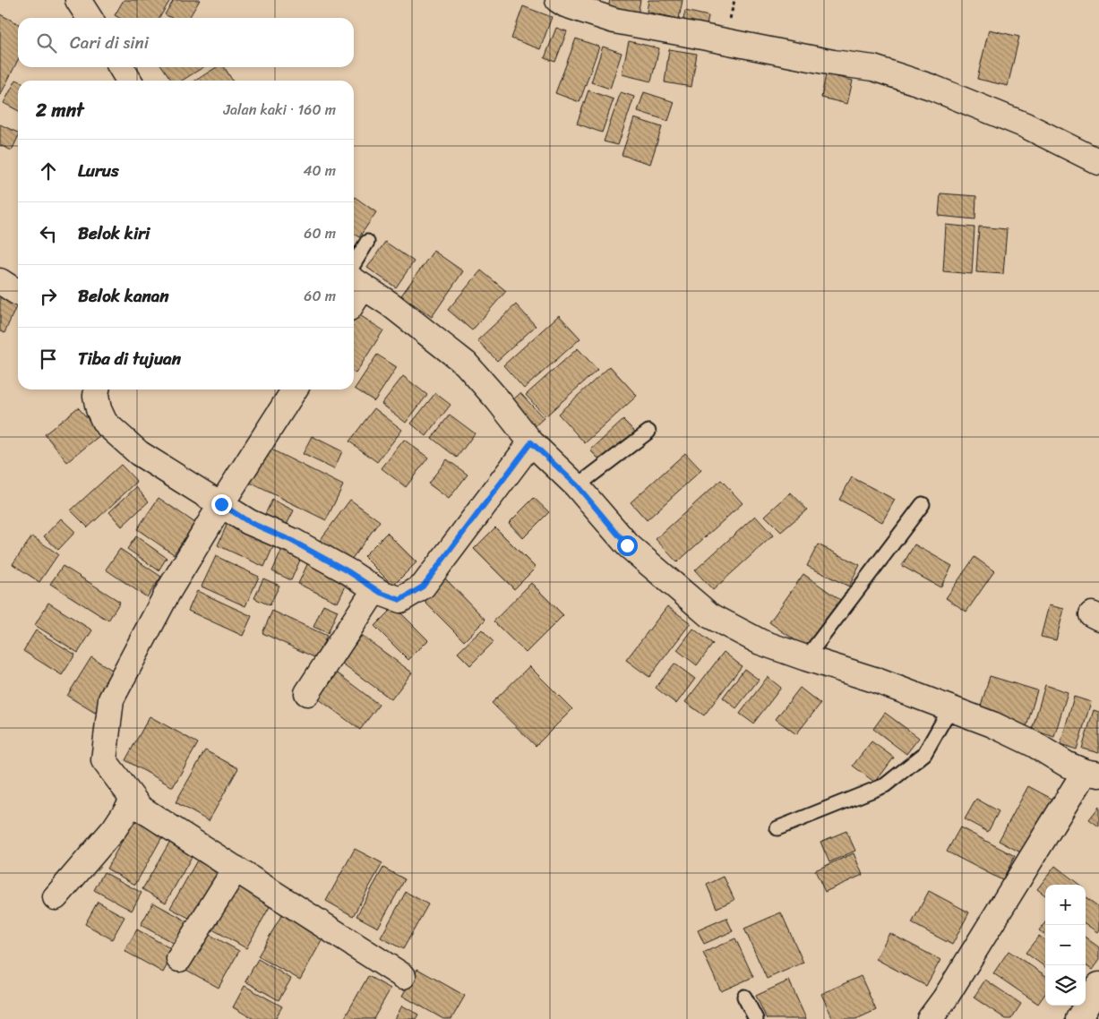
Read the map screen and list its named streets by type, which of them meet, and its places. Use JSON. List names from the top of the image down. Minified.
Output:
{"page":{"search":"Cari di sini","heading":["2 mnt","Jalan kaki · 160 m"],"list":[["Lurus","40 m"],["Belok kiri","60 m"],["Belok kanan","60 m"],"Tiba di tujuan"],"map_buttons":["+","−"]}}
